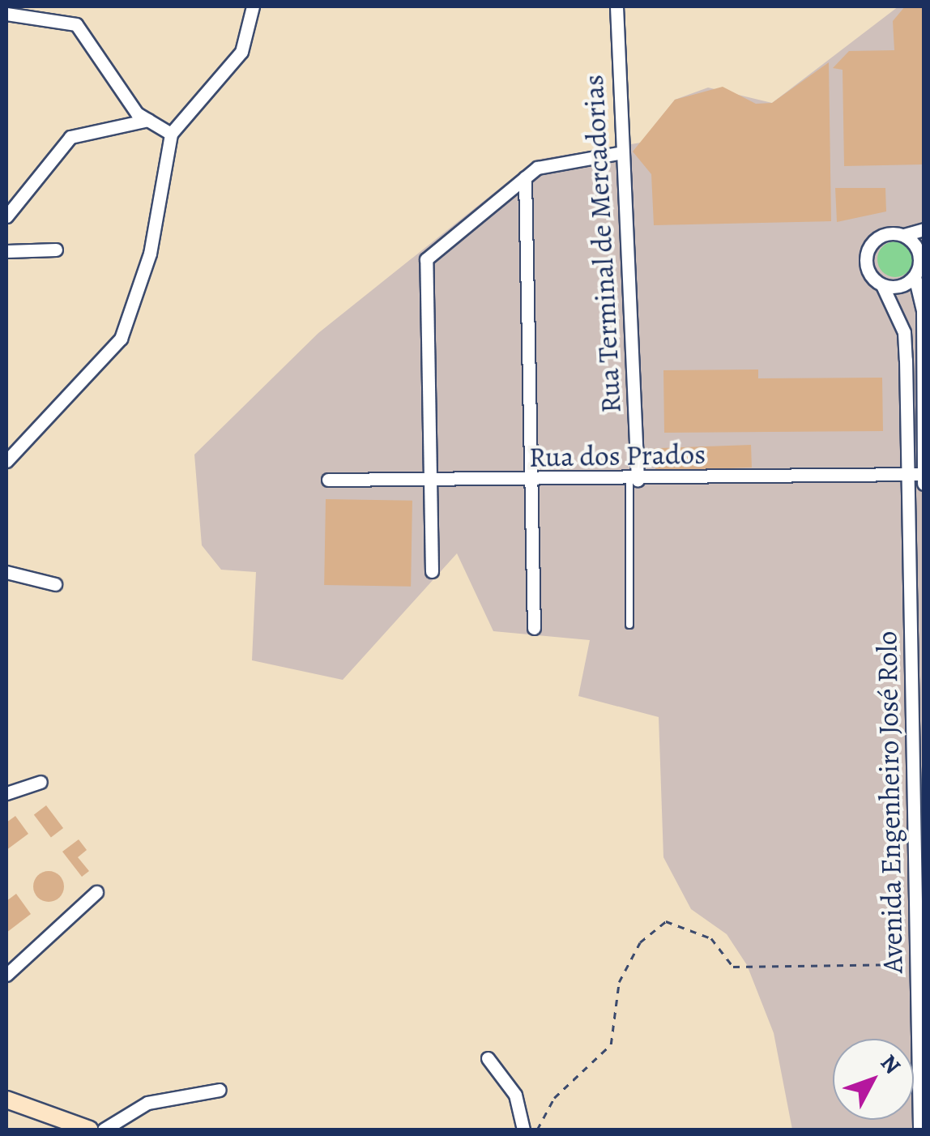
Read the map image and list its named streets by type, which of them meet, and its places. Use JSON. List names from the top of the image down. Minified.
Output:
{"streets":{"street":["Rua Terminal de Mercadorias","Rua dos Prados","Avenida Engenheiro José Rolo"]},"crossings":[["Rua Terminal de Mercadorias","Rua dos Prados"],["Rua dos Prados","Avenida Engenheiro José Rolo"]],"north":"top right"}
